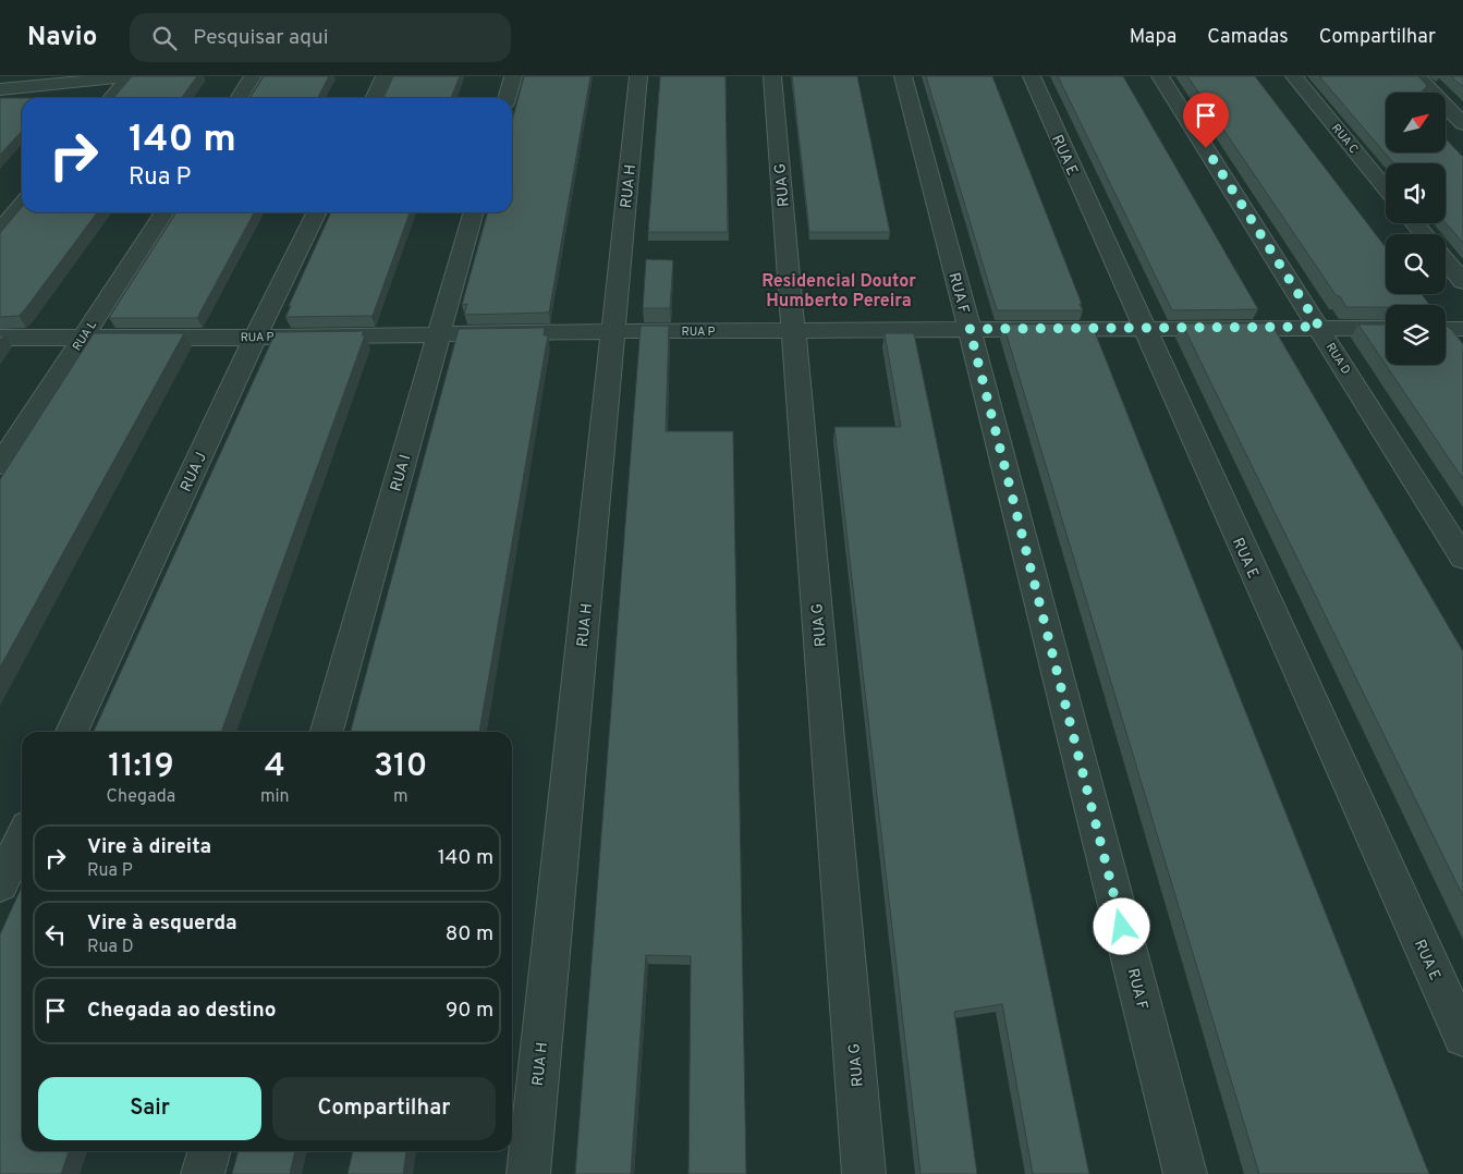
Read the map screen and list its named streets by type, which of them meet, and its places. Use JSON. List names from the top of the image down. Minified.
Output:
{"streets":{"street":["RUA C","RUA E","RUA G","RUA H","RUA F","RUA P","RUA L","RUA D","RUA J","RUA I"]},"crossings":[["RUA E","RUA P"],["RUA G","RUA P"],["RUA H","RUA P"],["RUA F","RUA P"],["RUA P","RUA L"],["RUA P","RUA D"],["RUA P","RUA J"],["RUA P","RUA I"]],"districts":["Residencial Doutor Humberto Pereira"],"north":"top right","page":{"header":"Navio","search":"Pesquisar aqui","nav":["Mapa","Camadas","Compartilhar"],"turn":["140 m","Rua P"],"eta":["11:19","Chegada","4","min","310","m"],"list":[{"name":"Vire à direita","note":"Rua P","value":"140 m"},{"name":"Vire à esquerda","note":"Rua D","value":"80 m"},{"name":"Chegada ao destino","value":"90 m"}],"buttons":["Sair","Compartilhar"]}}
